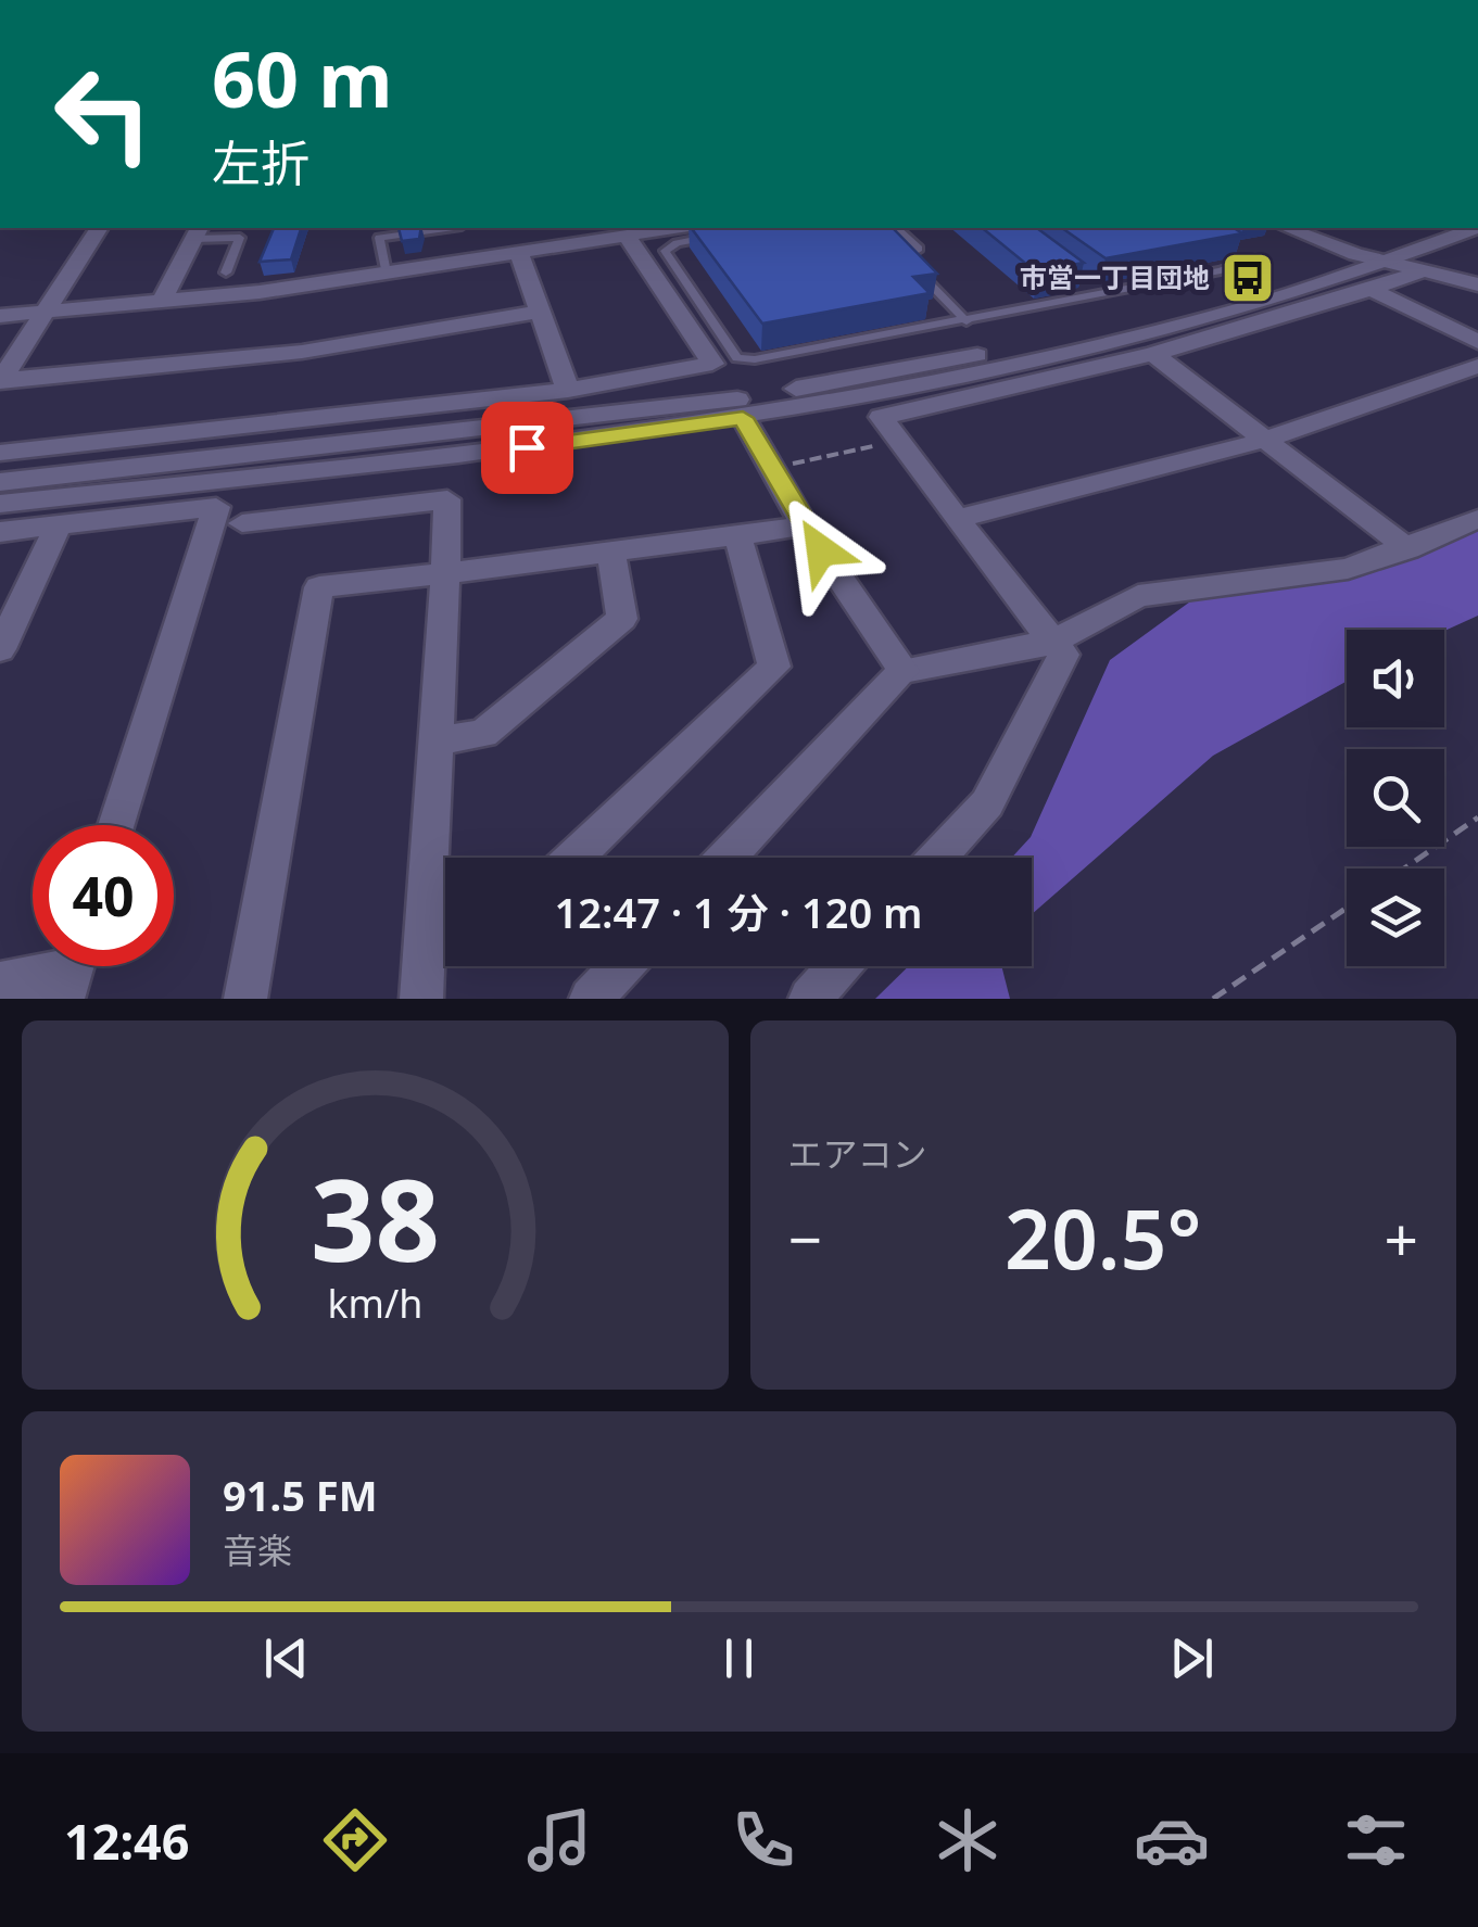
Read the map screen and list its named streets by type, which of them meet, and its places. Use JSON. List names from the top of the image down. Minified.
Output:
{"places":{"bus stop":["市営一丁目団地"]},"page":{"turn":["60 m","左折"],"limit":"40","trip":"12:47 · 1 分 · 120 m","tile":"エアコン","heat":["−","20.5°","+"],"song":["91.5 FM","音楽"],"tabs":"12:46","gauge":["38","km/h"]}}
